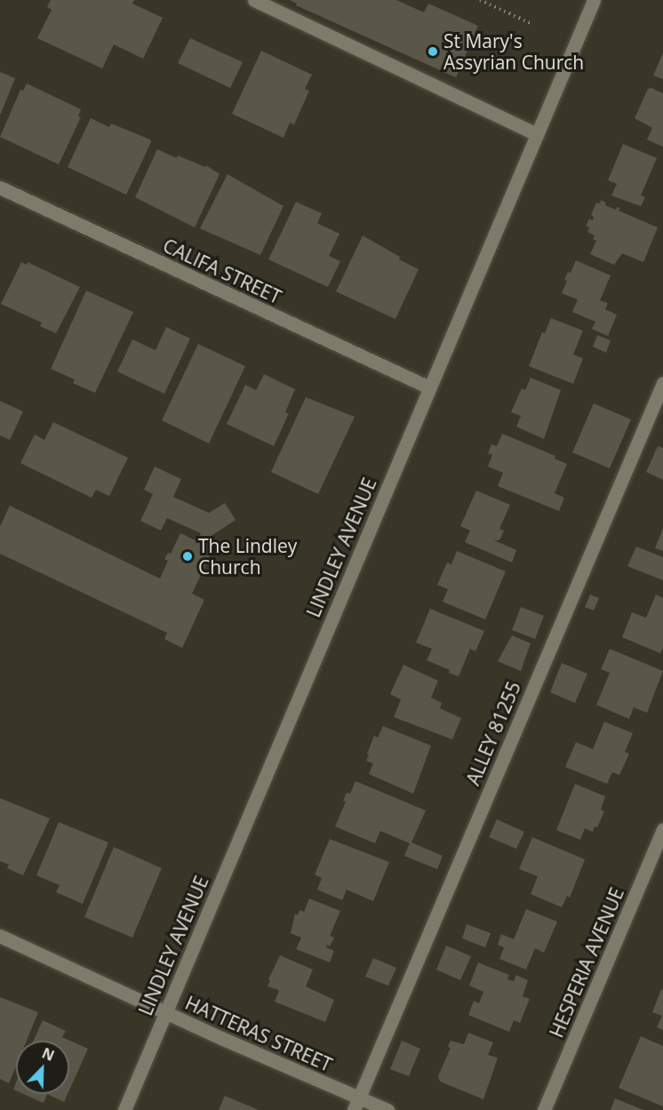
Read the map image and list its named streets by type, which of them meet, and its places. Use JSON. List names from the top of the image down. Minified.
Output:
{"streets":{"main road":["CALIFA STREET","LINDLEY AVENUE","ALLEY 81255","HESPERIA AVENUE","HATTERAS STREET"]},"crossings":[["CALIFA STREET","LINDLEY AVENUE"],["LINDLEY AVENUE","HATTERAS STREET"],["ALLEY 81255","HATTERAS STREET"]],"places":["St Mary's Assyrian Church","The Lindley Church"],"north":"top right"}
